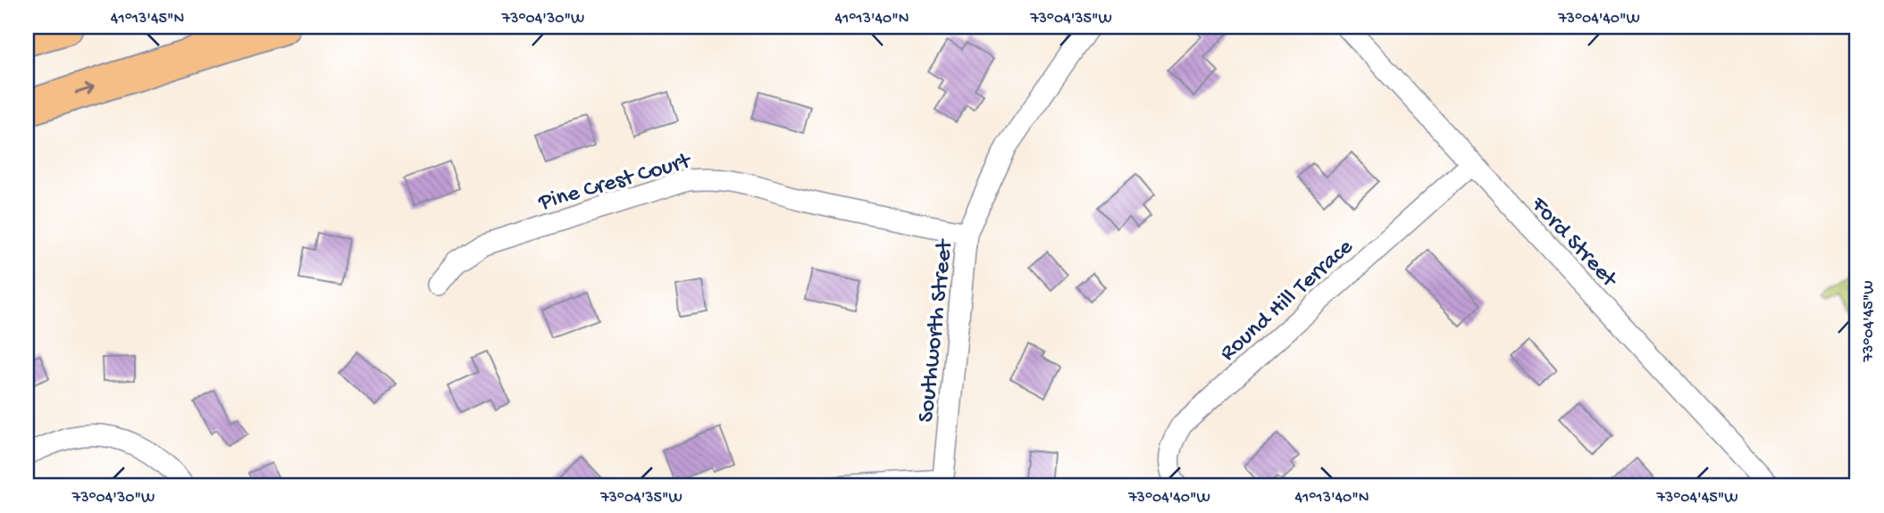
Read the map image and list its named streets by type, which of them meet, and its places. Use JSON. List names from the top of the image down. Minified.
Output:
{"streets":{"street":["Pine Crest Court","Ford Street","Round Hill Terrace","Southworth Street"]},"crossings":[["Pine Crest Court","Southworth Street"],["Ford Street","Round Hill Terrace"]],"coordinates":["41°13'45\"N","73°04'30\"W","41°13'40\"N","73°04'35\"W","73°04'40\"W","73°04'45\"W"]}
